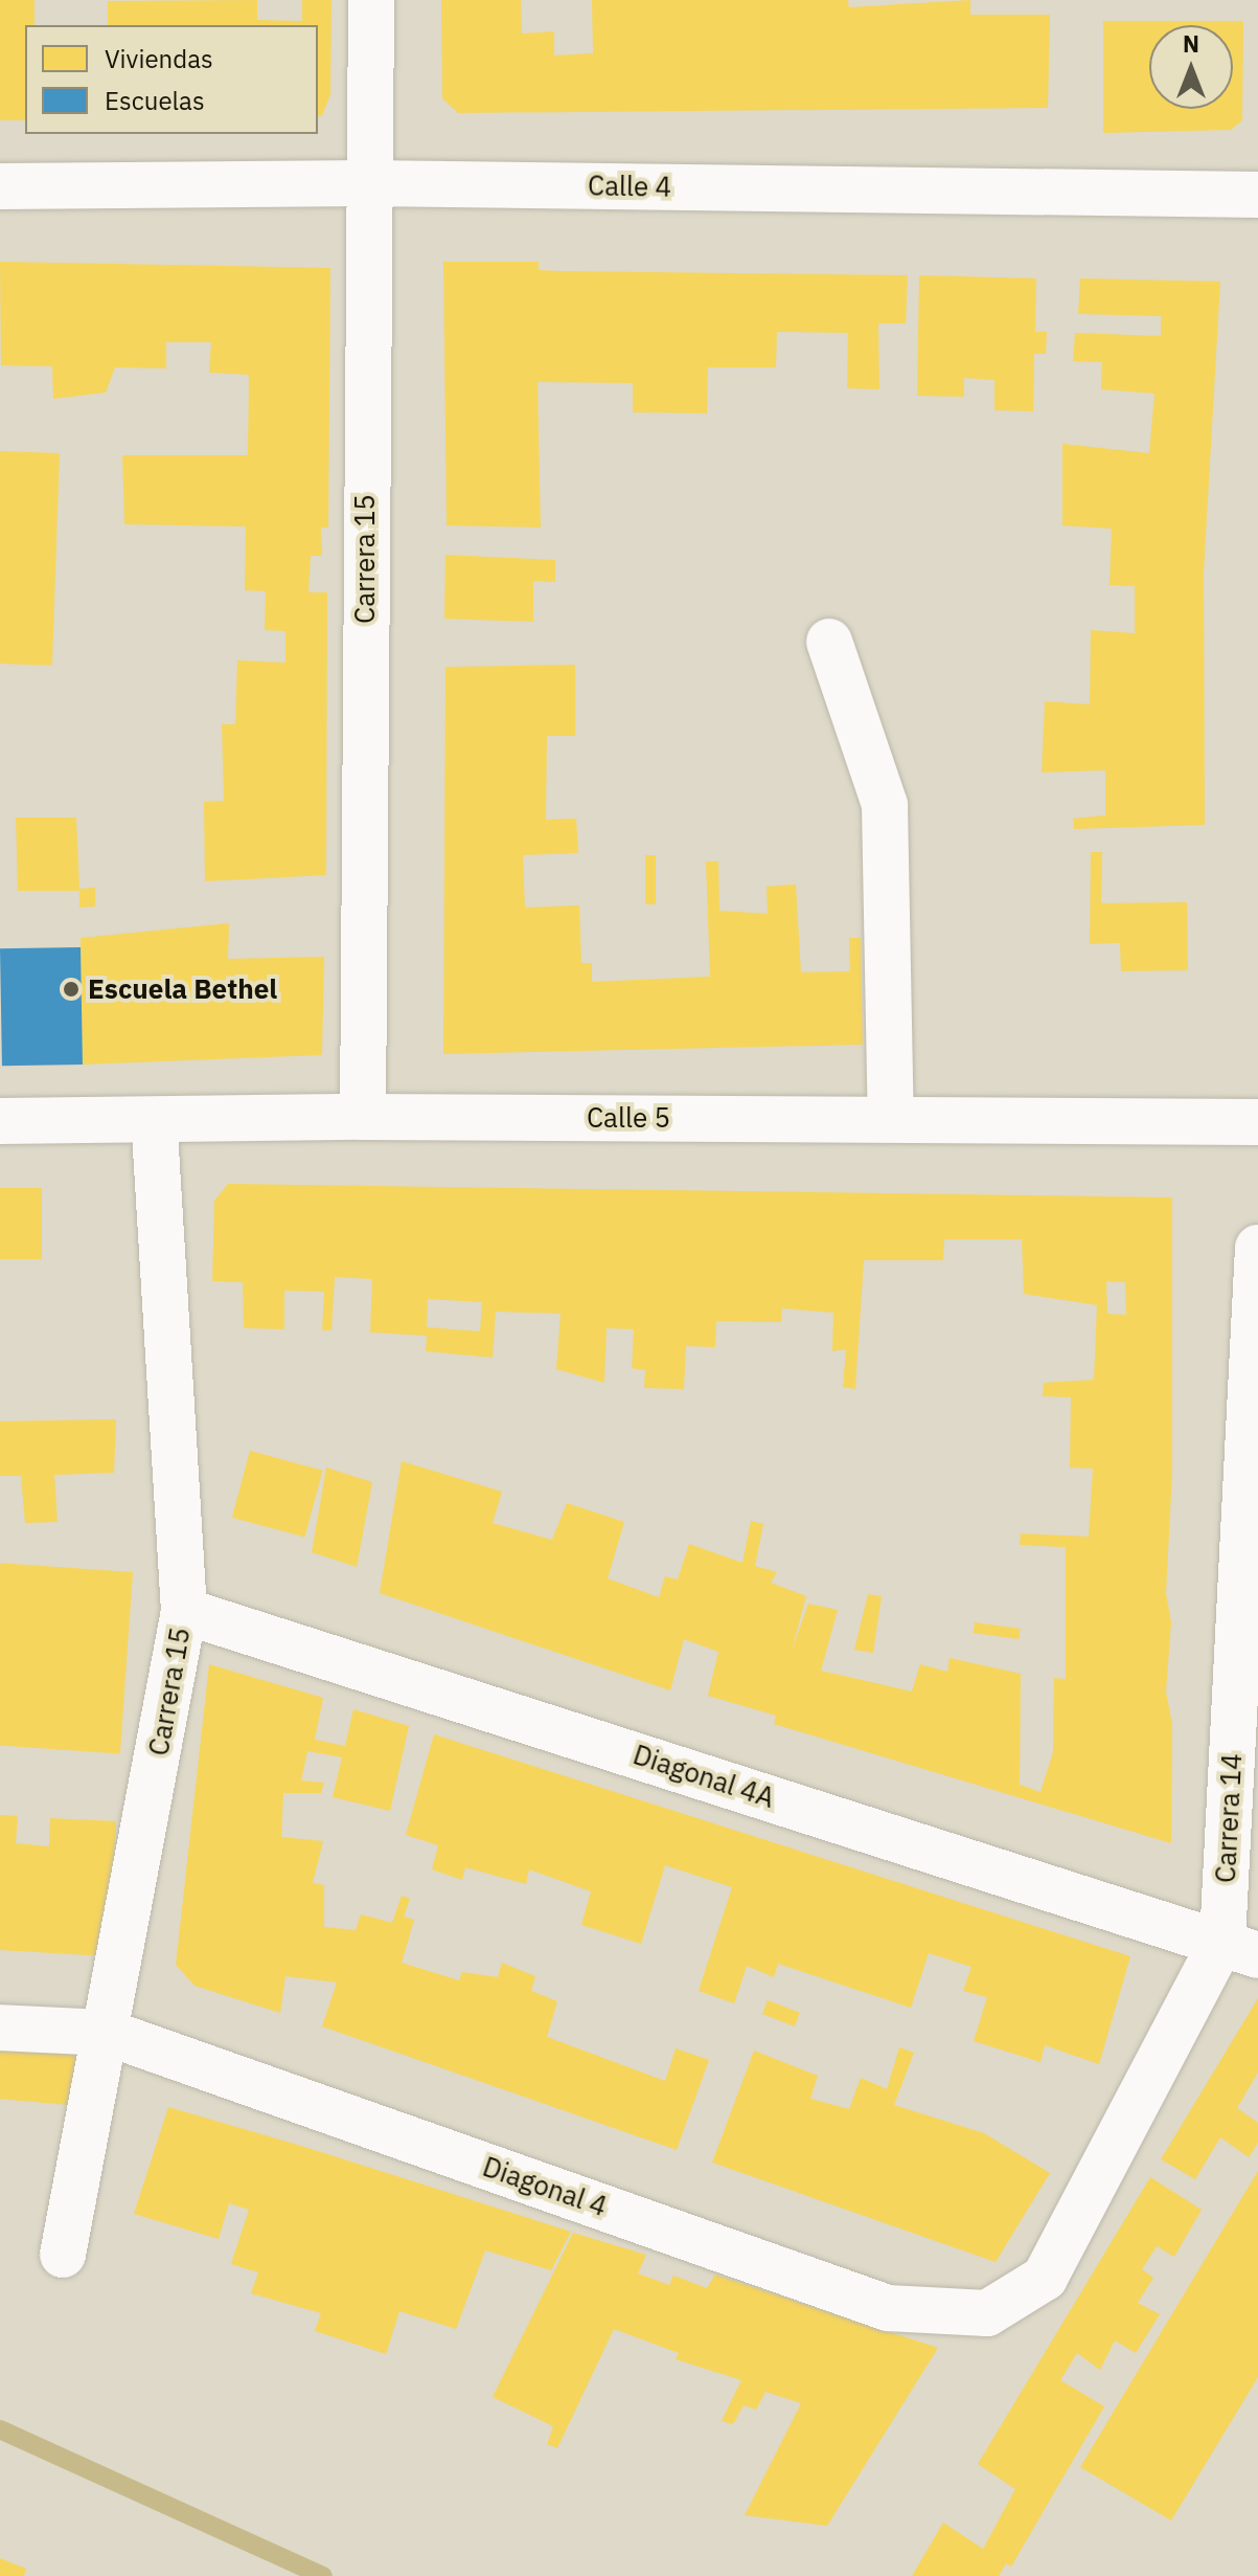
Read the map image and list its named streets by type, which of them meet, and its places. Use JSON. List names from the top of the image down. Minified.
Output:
{"streets":{"street":["Calle 4","Carrera 15","Calle 5","Diagonal 4A","Carrera 14","Diagonal 4"]},"crossings":[["Calle 4","Carrera 15"],["Carrera 15","Calle 5"],["Carrera 15","Diagonal 4A"],["Carrera 15","Diagonal 4"],["Diagonal 4A","Carrera 14"],["Carrera 14","Diagonal 4"]],"places":["Escuela Bethel"],"legend":["Viviendas","Escuelas"],"north":"top"}
